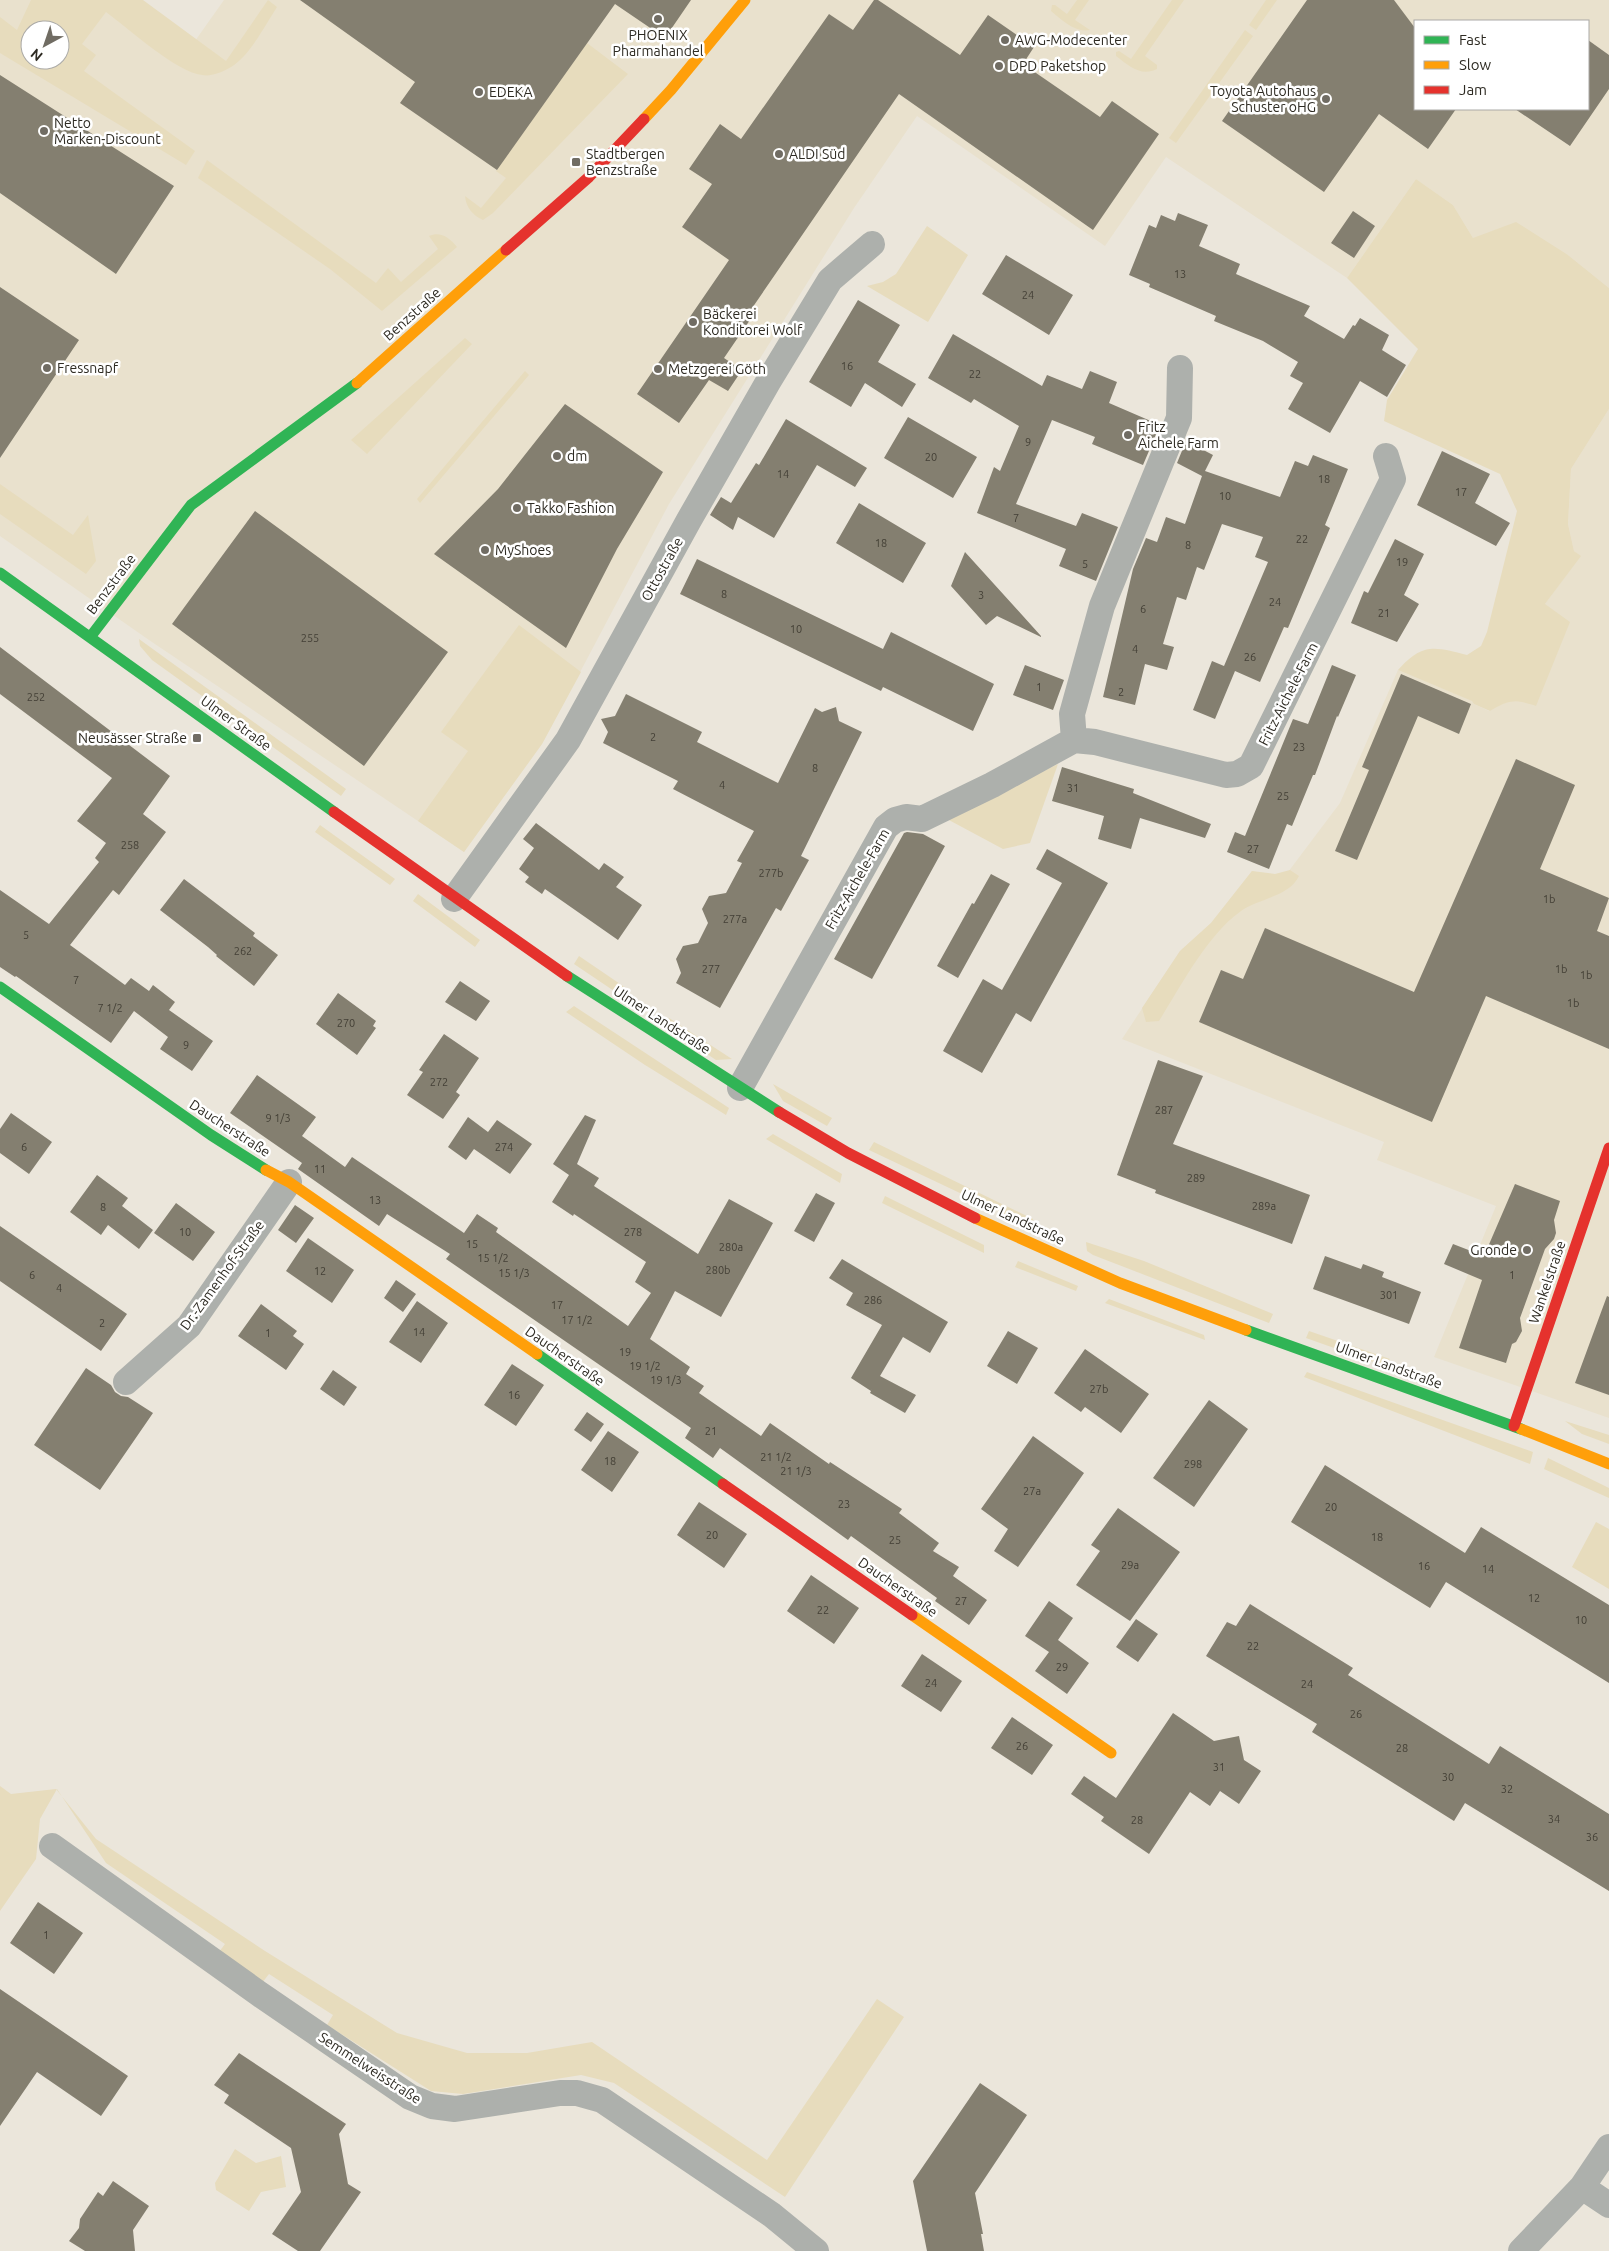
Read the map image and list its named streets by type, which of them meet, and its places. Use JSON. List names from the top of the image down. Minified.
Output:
{"streets":{"street":["Benzstraße","Ottostraße","Fritz-Aichele-Farm","Ulmer Straße","Ulmer Landstraße","Daucherstraße","Dr.-Zamenhof-Straße","Wankelstraße","Semmelweisstraße"]},"crossings":[["Benzstraße","Ulmer Straße"],["Ottostraße","Ulmer Straße"],["Ottostraße","Ulmer Landstraße"],["Fritz-Aichele-Farm","Ulmer Landstraße"],["Ulmer Straße","Ulmer Landstraße"],["Ulmer Landstraße","Wankelstraße"],["Daucherstraße","Dr.-Zamenhof-Straße"]],"places":{"other":["PHOENIX Pharmahandel","AWG-Modecenter","DPD Paketshop","EDEKA","Toyota Autohaus Schuster oHG","Netto Marken-Discount","ALDI Süd","Bäckerei Konditorei Wolf","Fressnapf","Metzgerei Göth","Fritz Aichele Farm","dm","Takko Fashion","MyShoes","Gronde"],"transit":["Stadtbergen Benzstraße","Neusässer Straße"]},"house_numbers":["13","24","16","22","9","20","14","18","17","10","7","22","18","8","19","5","8","3","24","6","21","10","255","4","26","1","2","252","2","23","8","4","31","25","258","27","277b","1b","277a","5","262","277","1b","1b","7","1b","7 1/2","270","9","272","287","9 1/3","6","274","11","289","13","289a","8","10","278","15","280a","15 1/2","280b","12","15 1/3","6","1","4","301","286","17","17 1/2","2","14","1","19","19 1/2","19 1/3","27b","16","21","21 1/2","18","298","21 1/3","27a","23","20","20","18","25","29a","16","14","12","27","22","10","22","29","24","24","26","26","28","31","30","32","34","28","36","1"],"legend":["Fast","Slow","Jam"],"north":"bottom left"}
